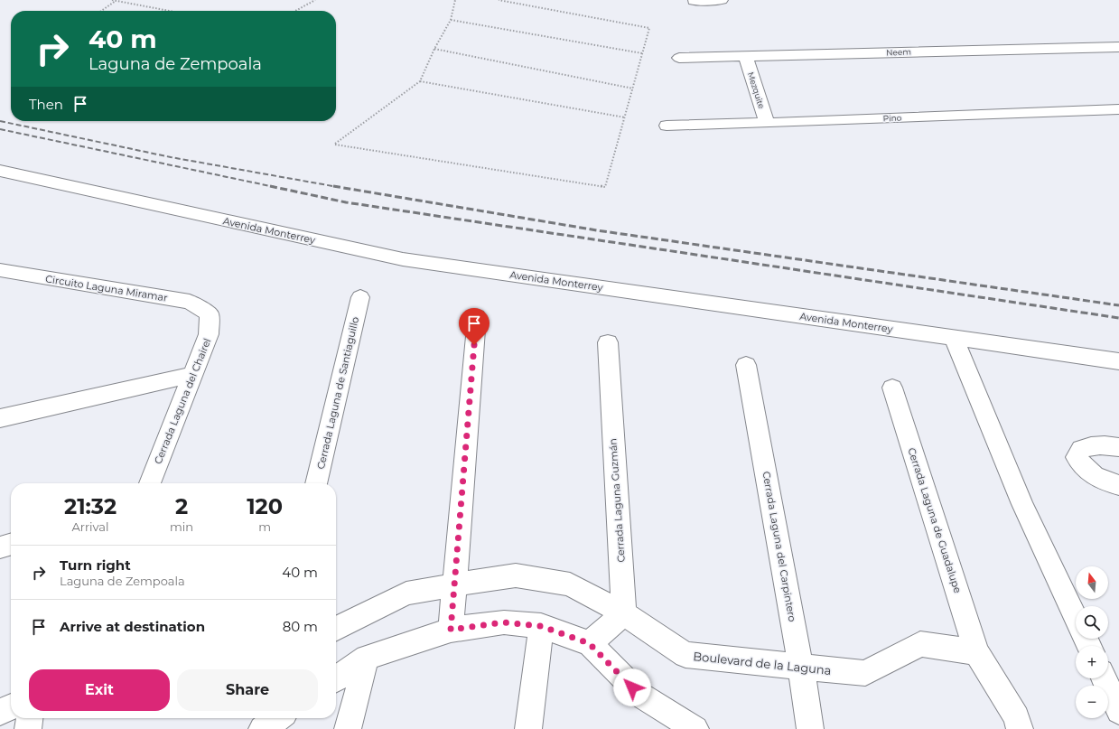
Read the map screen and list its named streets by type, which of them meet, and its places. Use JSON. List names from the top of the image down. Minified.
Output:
{"streets":{"street":["Neem","Mezquite","Pino","Avenida Monterrey","Circuito Laguna Miramar","Cerrada Laguna de Santiaguillo","Cerrada Laguna del Chairel","Cerrada Laguna Guzmán","Cerrada Laguna de Guadalupe","Cerrada Laguna del Carpintero","Boulevard de la Laguna"]},"crossings":[["Neem","Mezquite"],["Mezquite","Pino"],["Circuito Laguna Miramar","Cerrada Laguna del Chairel"],["Cerrada Laguna Guzmán","Boulevard de la Laguna"],["Cerrada Laguna de Guadalupe","Boulevard de la Laguna"],["Cerrada Laguna del Carpintero","Boulevard de la Laguna"]],"north":"top","page":{"turn":["40 m","Laguna de Zempoala"],"then":"Then","eta":["21:32","Arrival","2","min","120","m"],"list":[{"name":"Turn right","note":"Laguna de Zempoala","value":"40 m"},{"name":"Arrive at destination","value":"80 m"}],"map_buttons":["+","−"],"buttons":["Exit","Share"]}}
